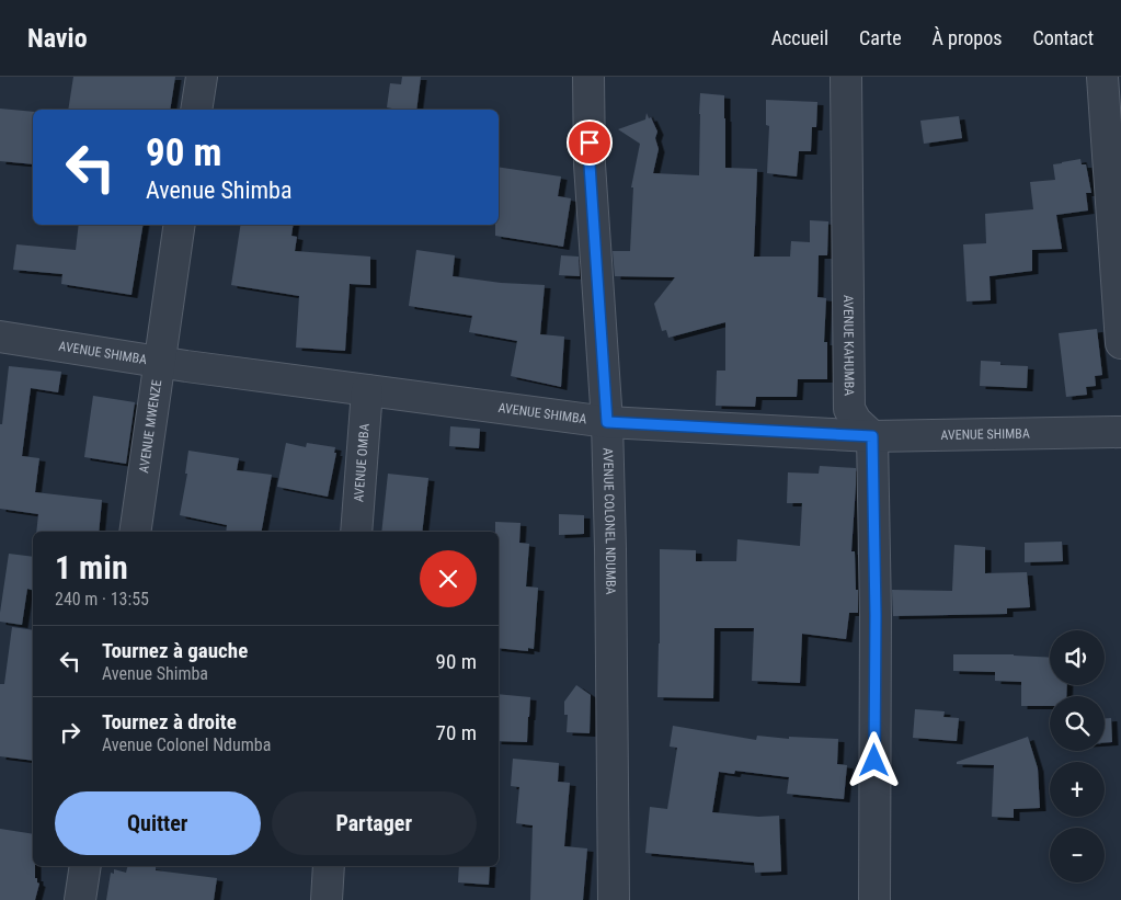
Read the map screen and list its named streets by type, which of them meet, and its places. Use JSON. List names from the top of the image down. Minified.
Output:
{"streets":{"street":["AVENUE KAHUMBA","AVENUE SHIMBA","AVENUE MWENZE","AVENUE OMBA","AVENUE COLONEL NDUMBA"]},"crossings":[["AVENUE KAHUMBA","AVENUE SHIMBA"],["AVENUE SHIMBA","AVENUE MWENZE"],["AVENUE SHIMBA","AVENUE OMBA"],["AVENUE SHIMBA","AVENUE COLONEL NDUMBA"]],"page":{"header":"Navio","nav":["Accueil","Carte","À propos","Contact"],"turn":["90 m","Avenue Shimba"],"heading":["1 min","240 m · 13:55"],"list":[{"name":"Tournez à gauche","note":"Avenue Shimba","value":"90 m"},{"name":"Tournez à droite","note":"Avenue Colonel Ndumba","value":"70 m"}],"map_buttons":["+","−"],"buttons":["Quitter","Partager"]}}
